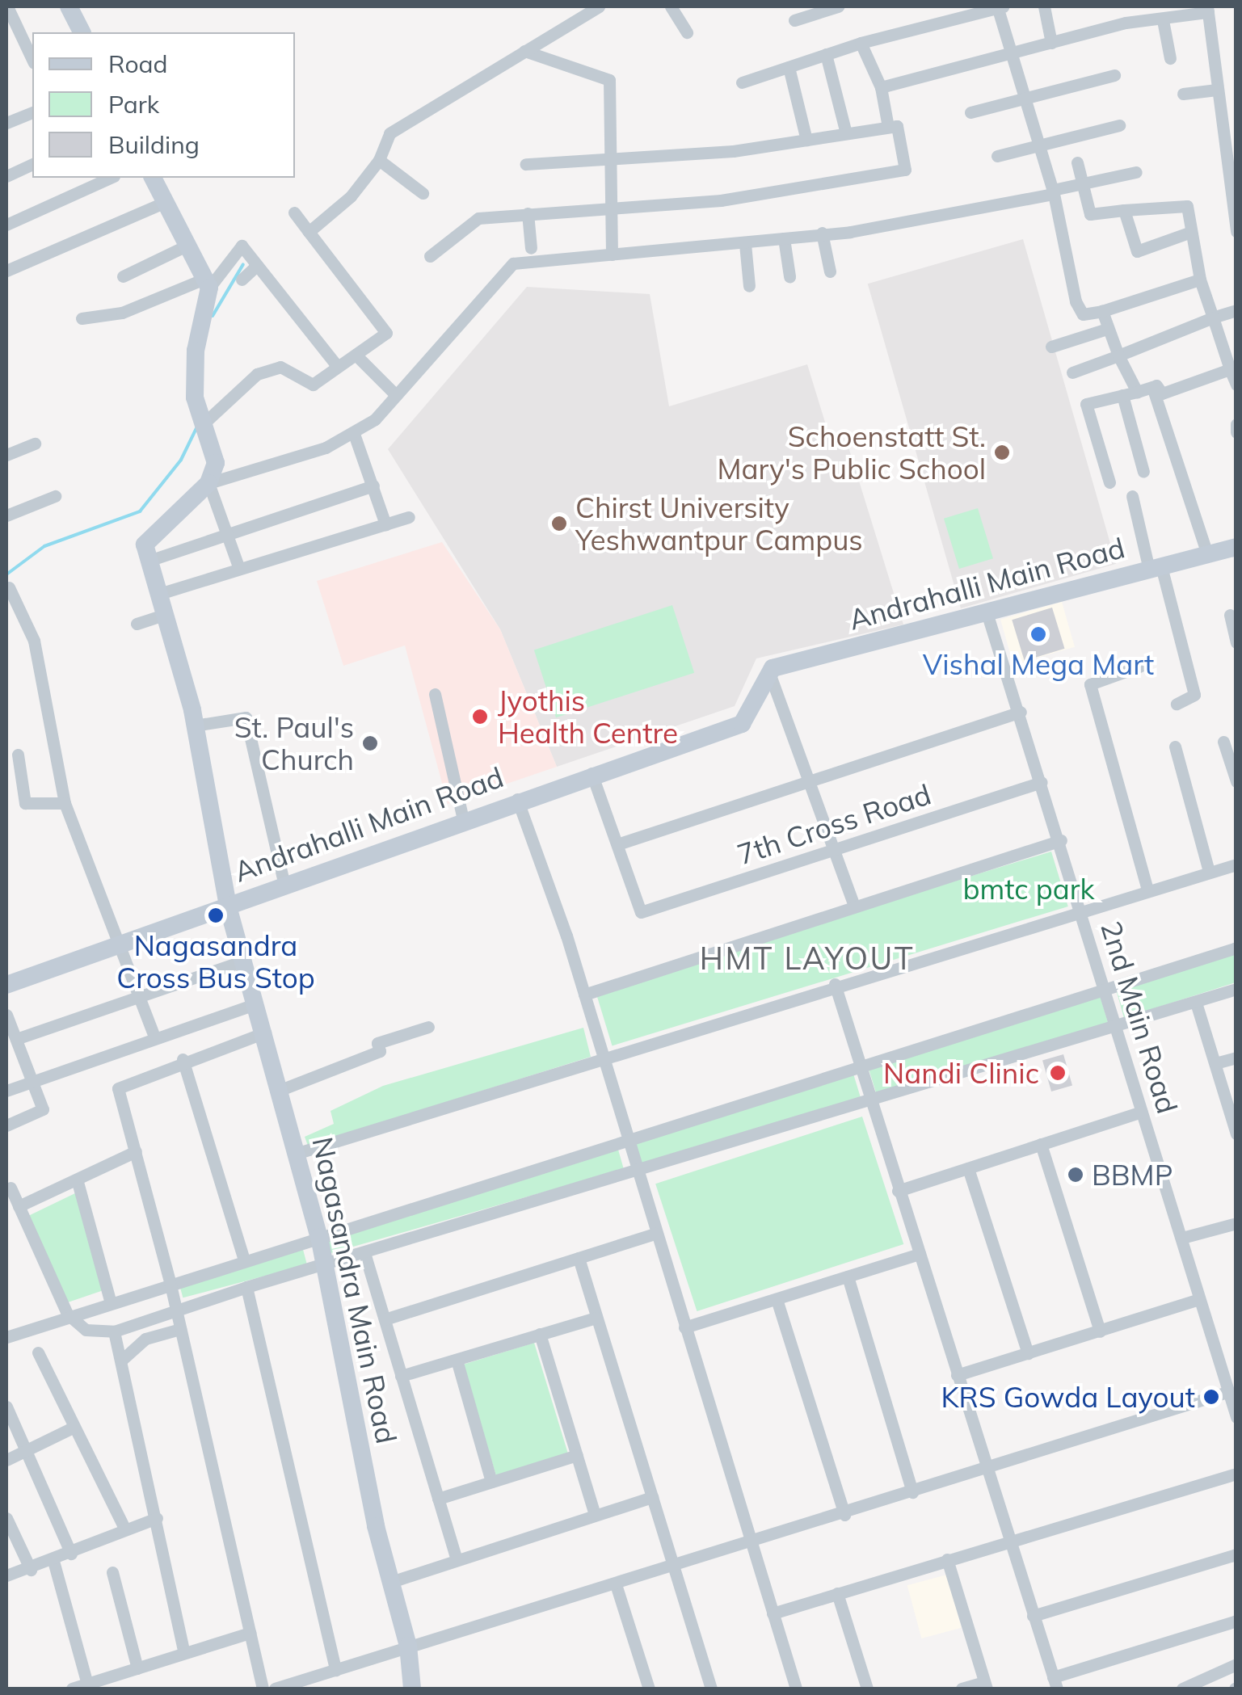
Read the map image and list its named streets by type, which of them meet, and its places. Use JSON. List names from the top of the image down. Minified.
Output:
{"streets":{"street":["Andrahalli Main Road","7th Cross Road","2nd Main Road","Nagasandra Main Road"]},"crossings":[["Andrahalli Main Road","2nd Main Road"],["Andrahalli Main Road","Nagasandra Main Road"],["7th Cross Road","2nd Main Road"]],"districts":["HMT LAYOUT"],"parks":["bmtc park"],"places":["Schoenstatt St. Mary's Public School","Chirst University Yeshwantpur Campus","Vishal Mega Mart","Jyothis Health Centre","St. Paul's Church","Nagasandra Cross Bus Stop","Nandi Clinic","BBMP","KRS Gowda Layout"],"legend":["Road","Park","Building"]}
